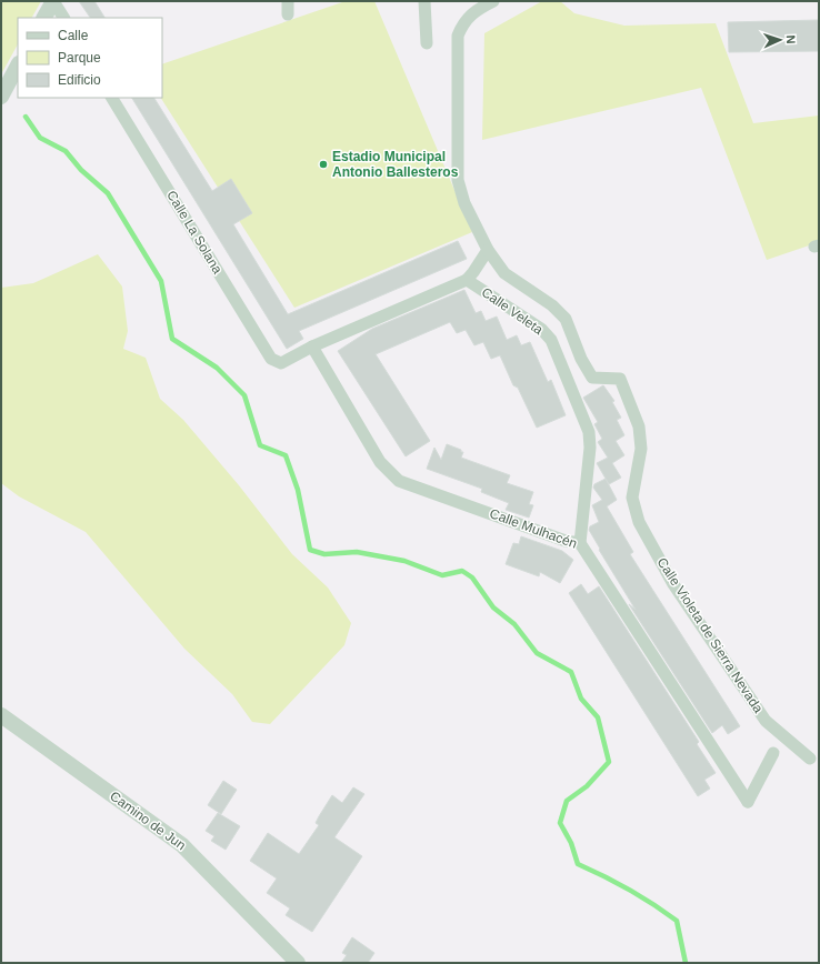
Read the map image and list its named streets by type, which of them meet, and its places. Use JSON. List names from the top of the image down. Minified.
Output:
{"streets":{"street":["Calle La Solana","Calle Veleta","Calle Mulhacén","Calle Violeta de Sierra Nevada","Camino de Jun"]},"crossings":[["Calle La Solana","Calle Veleta"],["Calle Veleta","Calle Mulhacén"]],"places":["Estadio Municipal Antonio Ballesteros"],"legend":["Calle","Parque","Edificio"],"north":"right"}
